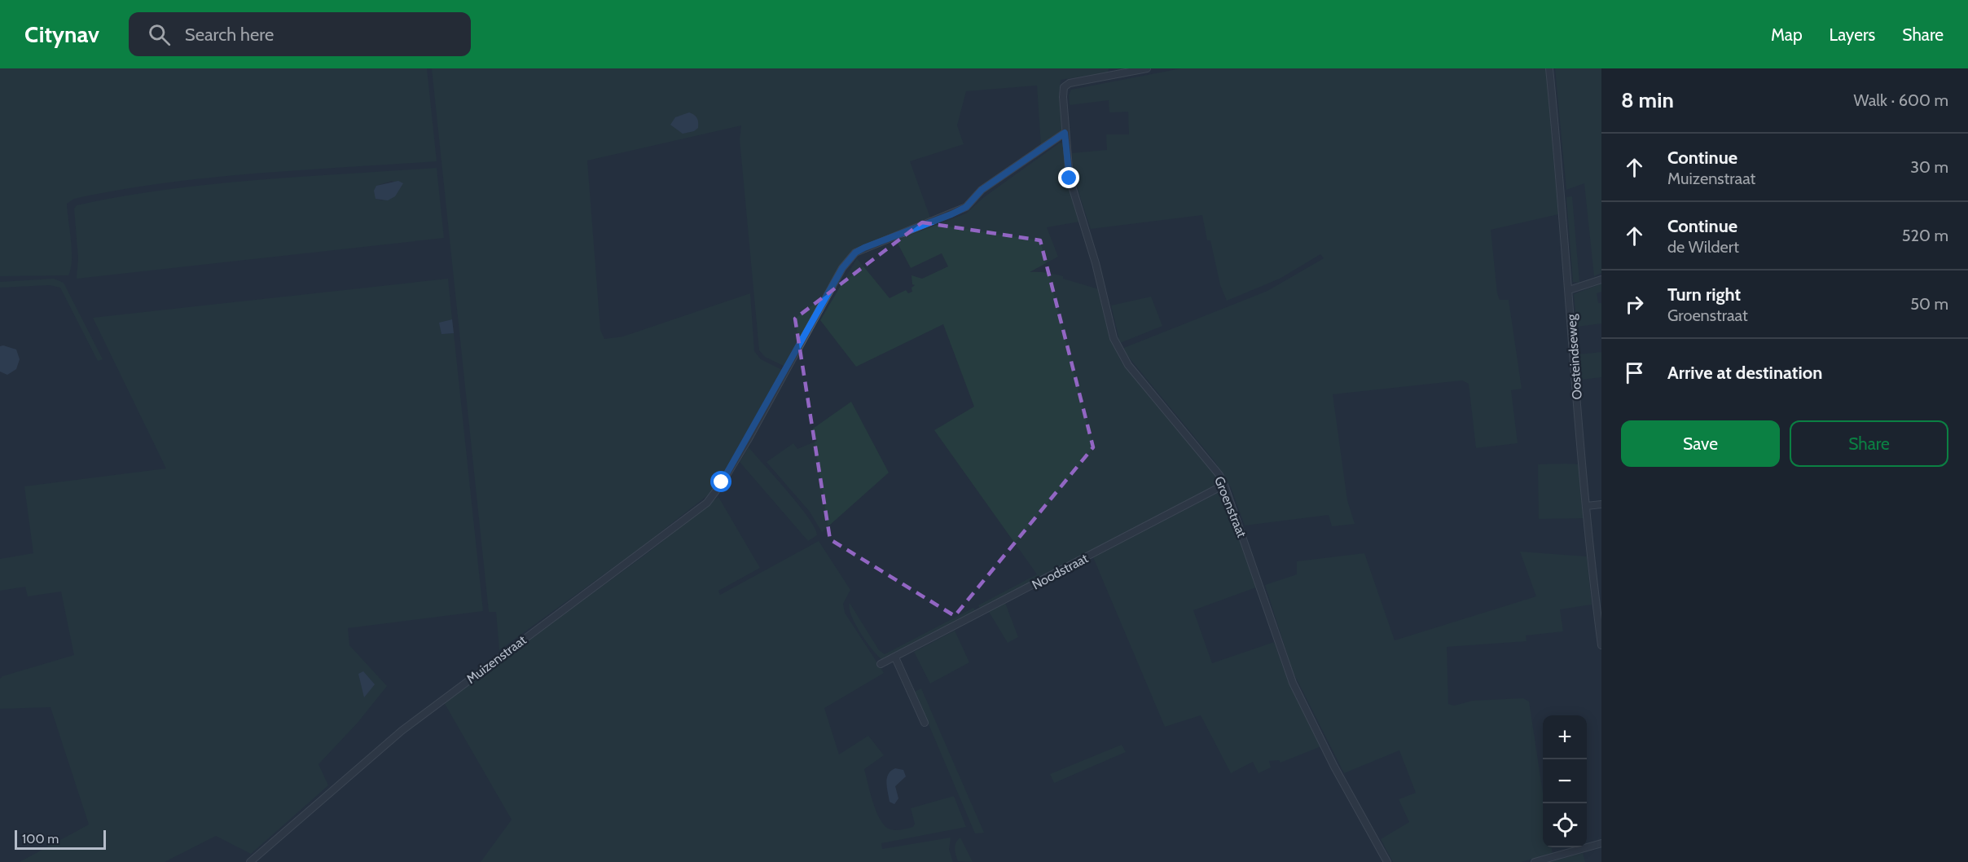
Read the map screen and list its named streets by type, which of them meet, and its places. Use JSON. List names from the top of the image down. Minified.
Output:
{"streets":{"street":["Oosteindseweg","Groenstraat","Noodstraat","Muizenstraat"]},"crossings":[["Groenstraat","Noodstraat"],["Groenstraat","Muizenstraat"]],"scale_bar":"100 m","page":{"header":"Citynav","search":"Search here","nav":["Map","Layers","Share"],"heading":["8 min","Walk · 600 m"],"list":[["Continue","Muizenstraat","30 m"],["Continue","de Wildert","520 m"],["Turn right","Groenstraat","50 m"],"Arrive at destination"],"buttons":["Save","Share"],"map_buttons":["+","−"],"scale":"100 m"}}
